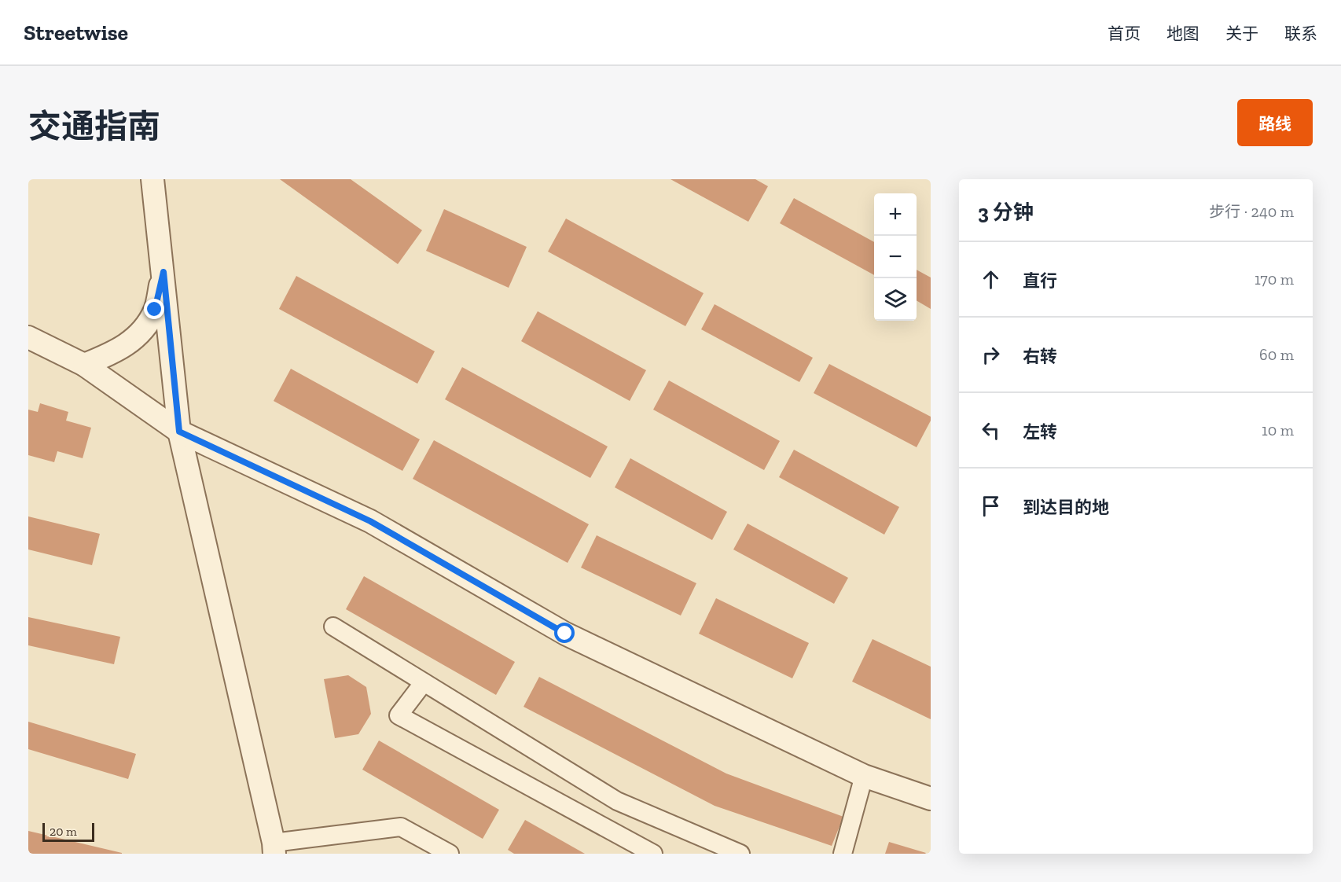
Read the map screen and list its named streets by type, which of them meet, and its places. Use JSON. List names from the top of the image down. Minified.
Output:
{"scale_bar":"20 m","page":{"header":"Streetwise","nav":["首页","地图","关于","联系"],"title":"交通指南","buttons":"路线","heading":["3 分钟","步行 · 240 m"],"map_buttons":["+","−"],"list":[["直行","170 m"],["右转","60 m"],["左转","10 m"],"到达目的地"],"scale":"20 m"}}
